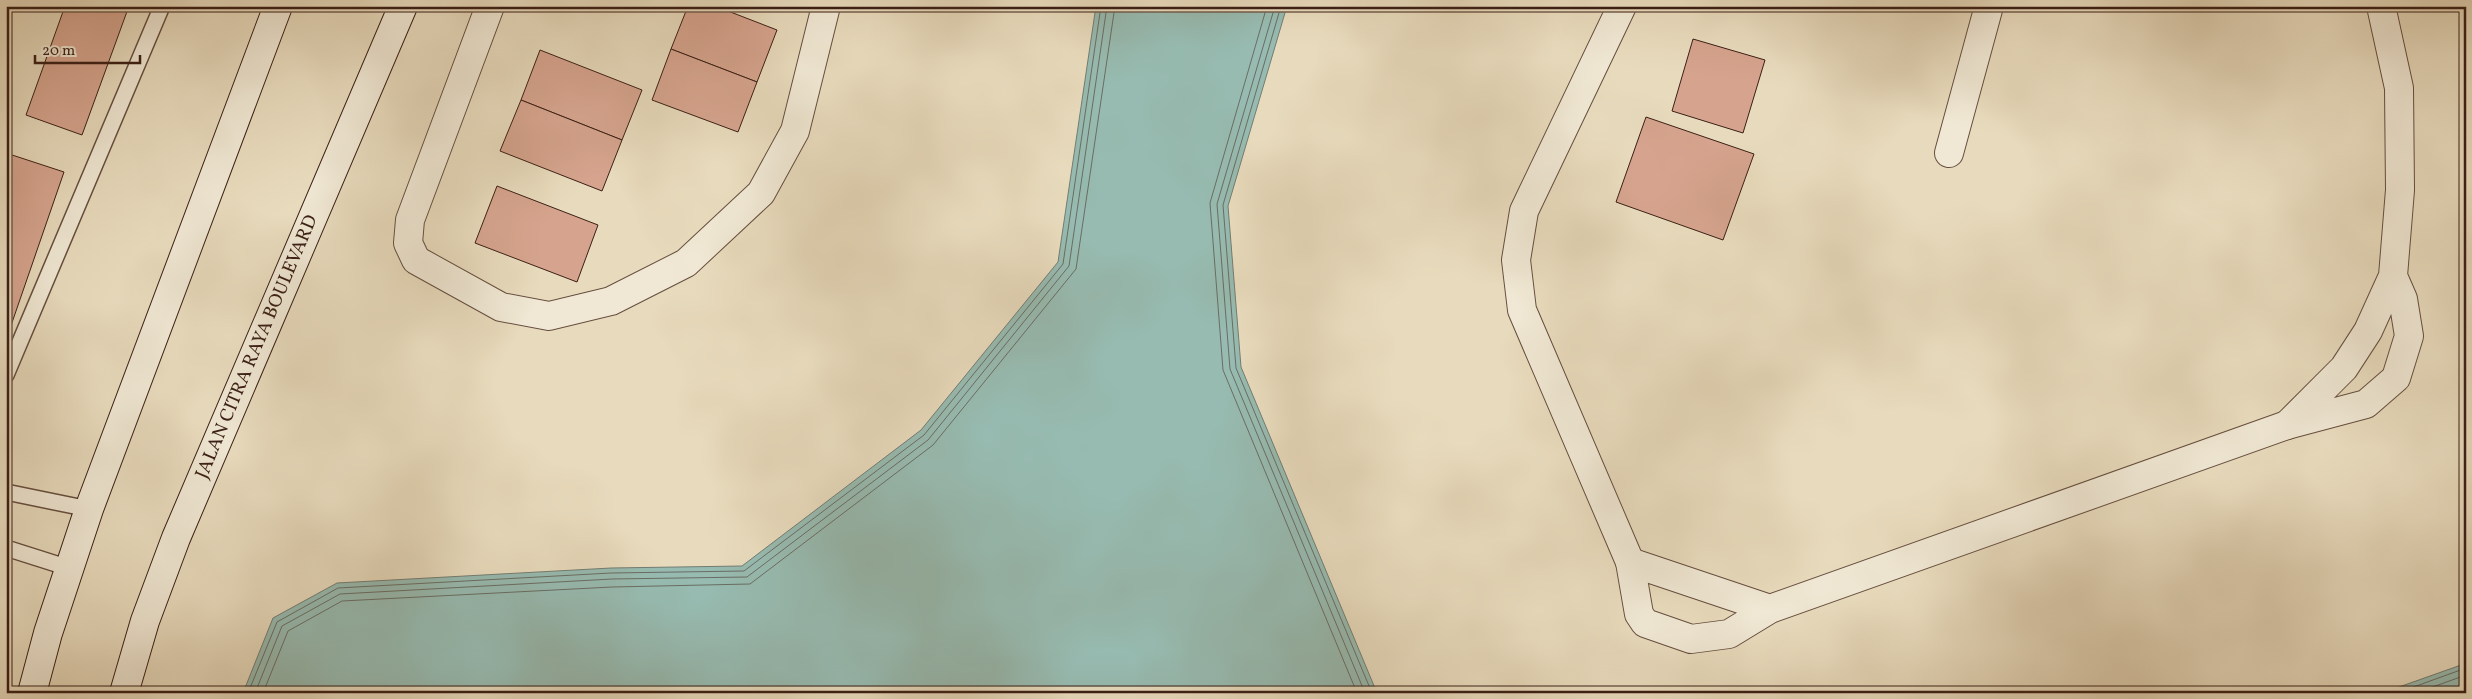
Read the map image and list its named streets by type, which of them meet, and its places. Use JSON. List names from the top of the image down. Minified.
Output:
{"streets":{"street":["JALAN CITRA RAYA BOULEVARD"]},"scale_bar":"20 m"}
